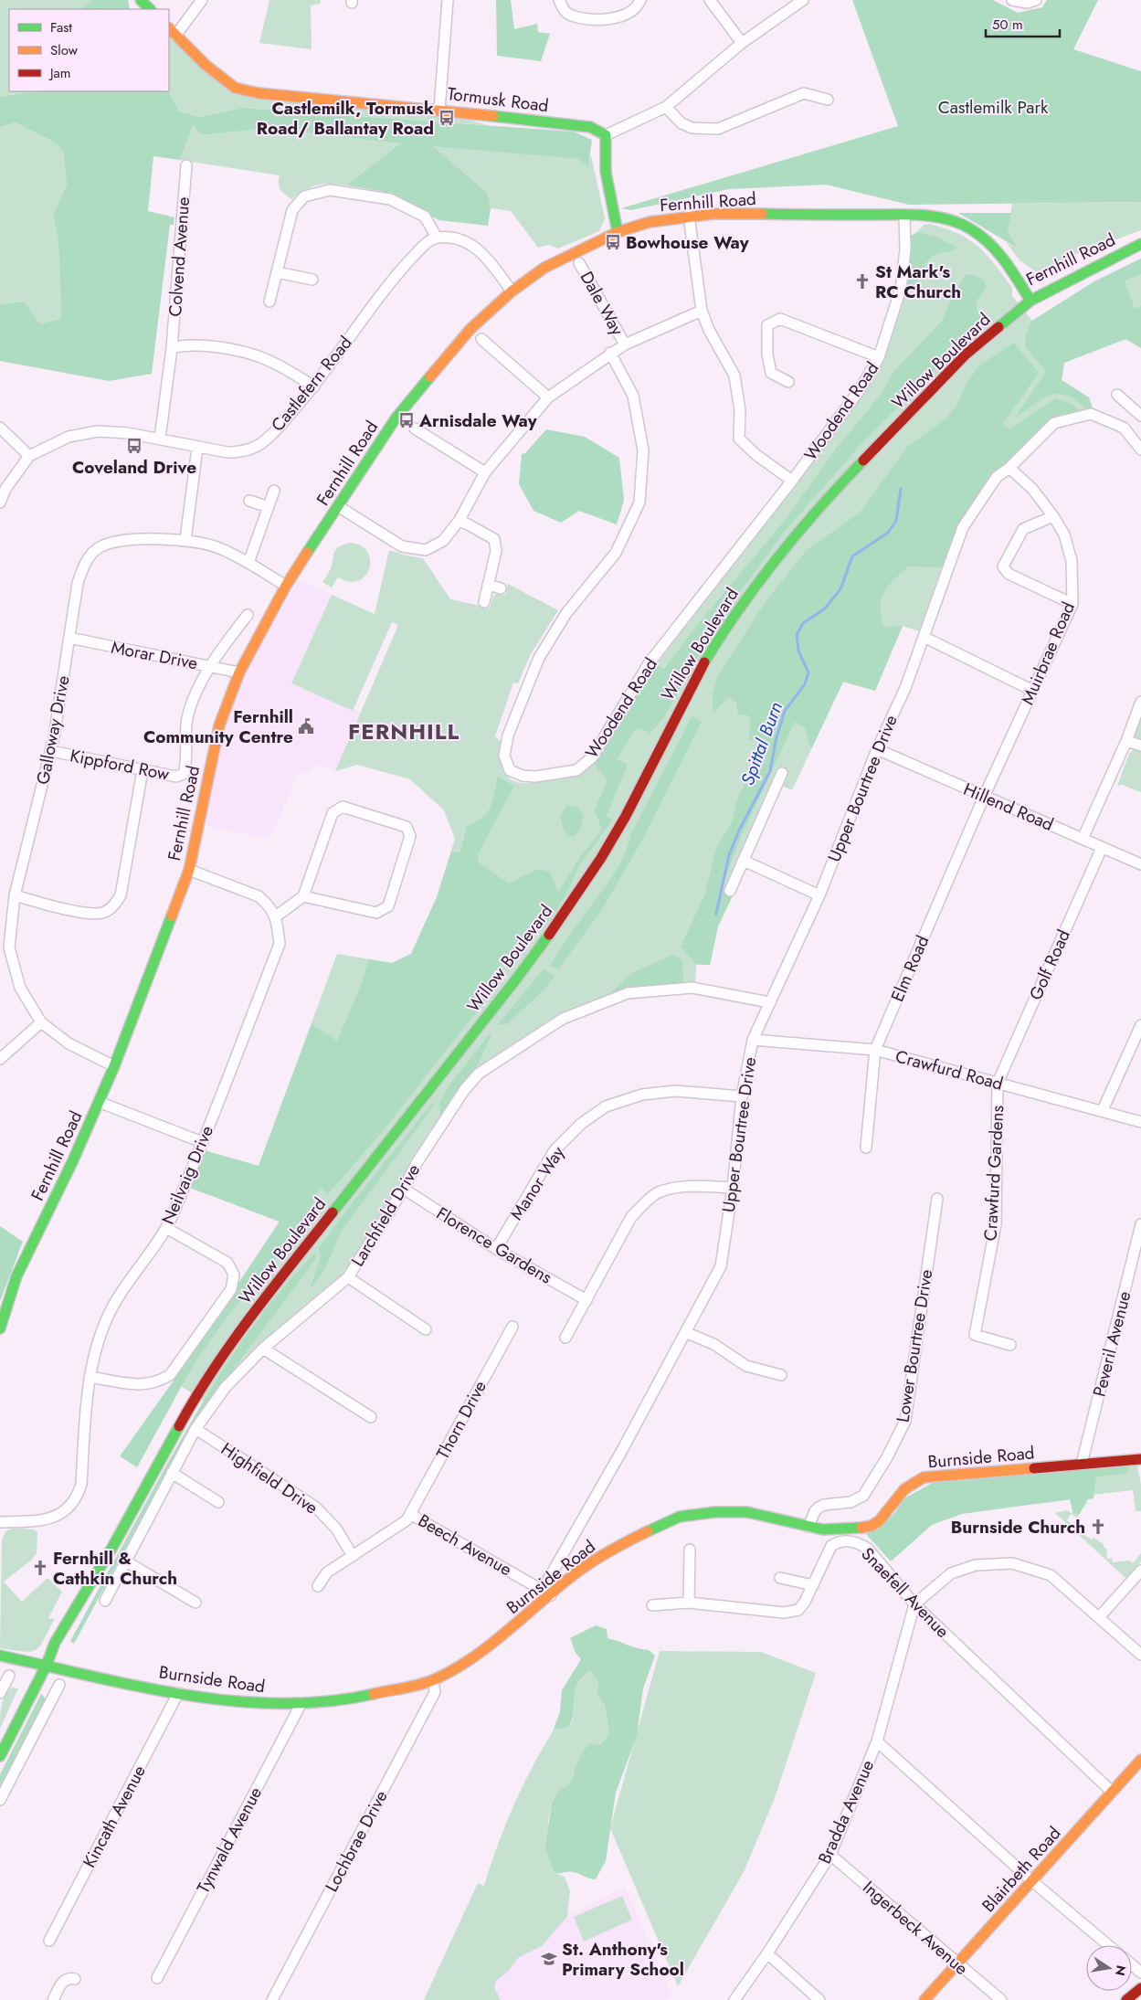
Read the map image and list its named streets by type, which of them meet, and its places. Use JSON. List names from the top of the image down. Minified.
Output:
{"streets":{"street":["Tormusk Road","Fernhill Road","Colvend Avenue","Dale Way","Willow Boulevard","Castlefern Road","Woodend Road","Muirbrae Road","Morar Drive","Galloway Drive","Kippford Row","Upper Bourtree Drive","Hillend Road","Golf Road","Elm Road","Crawfurd Road","Crawfurd Gardens","Neilvaig Drive","Manor Way","Larchfield Drive","Florence Gardens","Peveril Avenue","Lower Bourtree Drive","Thorn Drive","Burnside Road","Highfield Drive","Beech Avenue","Snaefell Avenue","Bradda Avenue","Kincath Avenue","Tynwald Avenue","Lochbrae Drive","Blairbeth Road","Ingerbeck Avenue"]},"crossings":[["Fernhill Road","Willow Boulevard"],["Fernhill Road","Woodend Road"],["Fernhill Road","Morar Drive"],["Fernhill Road","Galloway Drive"],["Colvend Avenue","Castlefern Road"],["Willow Boulevard","Burnside Road"],["Muirbrae Road","Upper Bourtree Drive"],["Muirbrae Road","Hillend Road"],["Muirbrae Road","Elm Road"],["Morar Drive","Galloway Drive"],["Morar Drive","Kippford Row"],["Galloway Drive","Kippford Row"],["Upper Bourtree Drive","Hillend Road"],["Upper Bourtree Drive","Crawfurd Road"],["Upper Bourtree Drive","Manor Way"],["Upper Bourtree Drive","Larchfield Drive"],["Upper Bourtree Drive","Burnside Road"],["Upper Bourtree Drive","Beech Avenue"],["Hillend Road","Golf Road"],["Hillend Road","Elm Road"],["Golf Road","Crawfurd Road"],["Golf Road","Crawfurd Gardens"],["Elm Road","Crawfurd Road"],["Crawfurd Road","Crawfurd Gardens"],["Manor Way","Florence Gardens"],["Larchfield Drive","Florence Gardens"],["Larchfield Drive","Highfield Drive"],["Peveril Avenue","Burnside Road"],["Lower Bourtree Drive","Burnside Road"],["Thorn Drive","Beech Avenue"],["Burnside Road","Beech Avenue"],["Burnside Road","Kincath Avenue"],["Burnside Road","Tynwald Avenue"],["Burnside Road","Lochbrae Drive"],["Highfield Drive","Beech Avenue"],["Snaefell Avenue","Bradda Avenue"],["Snaefell Avenue","Blairbeth Road"],["Bradda Avenue","Ingerbeck Avenue"],["Blairbeth Road","Ingerbeck Avenue"]],"districts":["FERNHILL"],"water":["Spittal Burn"],"parks":["Castlemilk Park"],"places":{"bus stop":["Castlemilk, Tormusk Road/ Ballantay Road","Bowhouse Way","Arnisdale Way","Coveland Drive"],"church":["St Mark's RC Church","Burnside Church","Fernhill & Cathkin Church"],"public building":["Fernhill Community Centre"],"school or university":["St. Anthony's Primary School"]},"legend":["Fast","Slow","Jam"],"scale_bar":"50 m","north":"right"}
